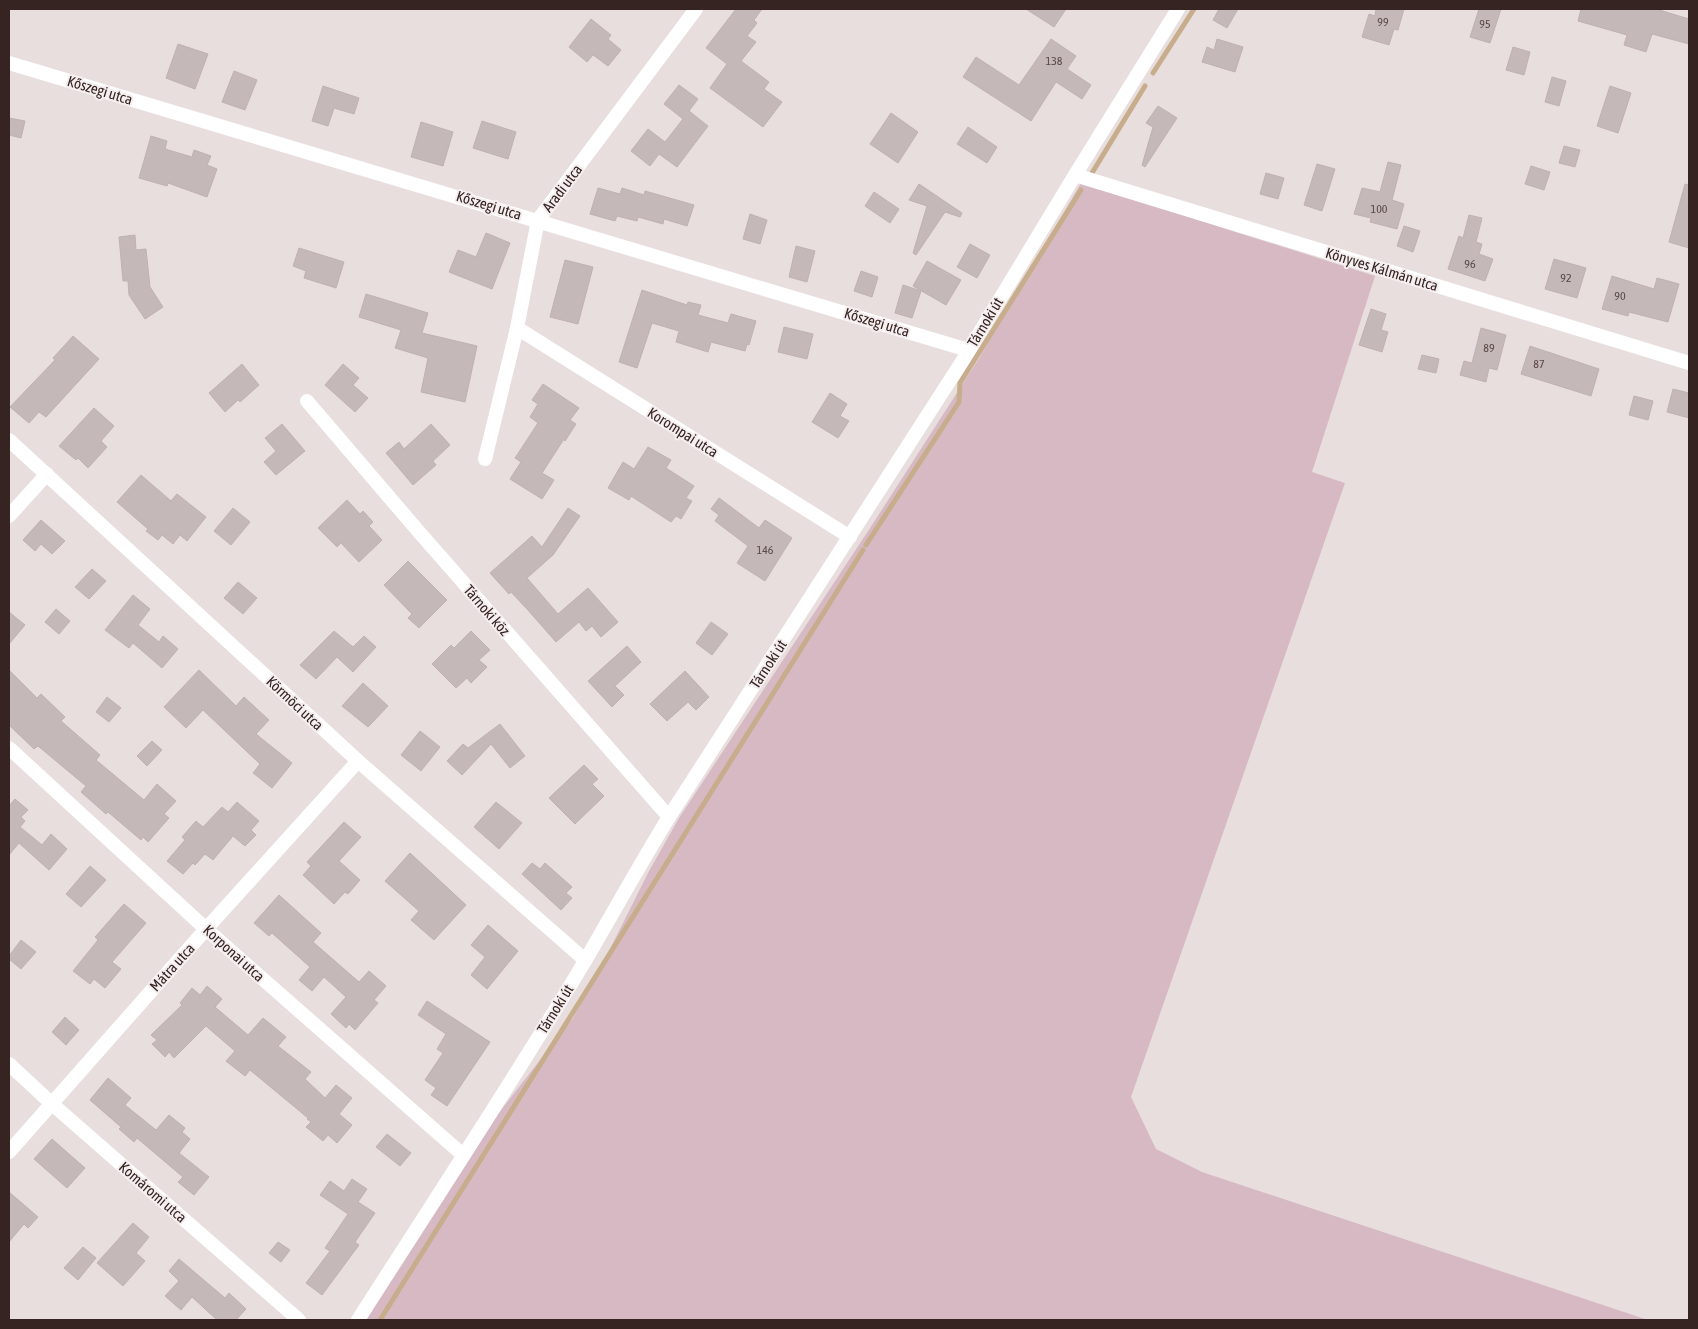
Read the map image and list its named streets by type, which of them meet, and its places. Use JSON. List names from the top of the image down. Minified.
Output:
{"streets":{"street":["Kőszegi utca","Aradi utca","Könyves Kálmán utca","Tárnoki út","Korompai utca","Tárnoki köz","Körmöci utca","Korponai utca","Mátra utca","Komáromi utca"]},"crossings":[["Kőszegi utca","Aradi utca"],["Kőszegi utca","Tárnoki út"],["Aradi utca","Korompai utca"],["Könyves Kálmán utca","Tárnoki út"],["Tárnoki út","Korompai utca"],["Tárnoki út","Tárnoki köz"],["Tárnoki út","Körmöci utca"],["Tárnoki út","Korponai utca"],["Körmöci utca","Mátra utca"],["Korponai utca","Mátra utca"],["Mátra utca","Komáromi utca"]],"house_numbers":["99","95","138","100","96","92","90","89","87","146"]}
